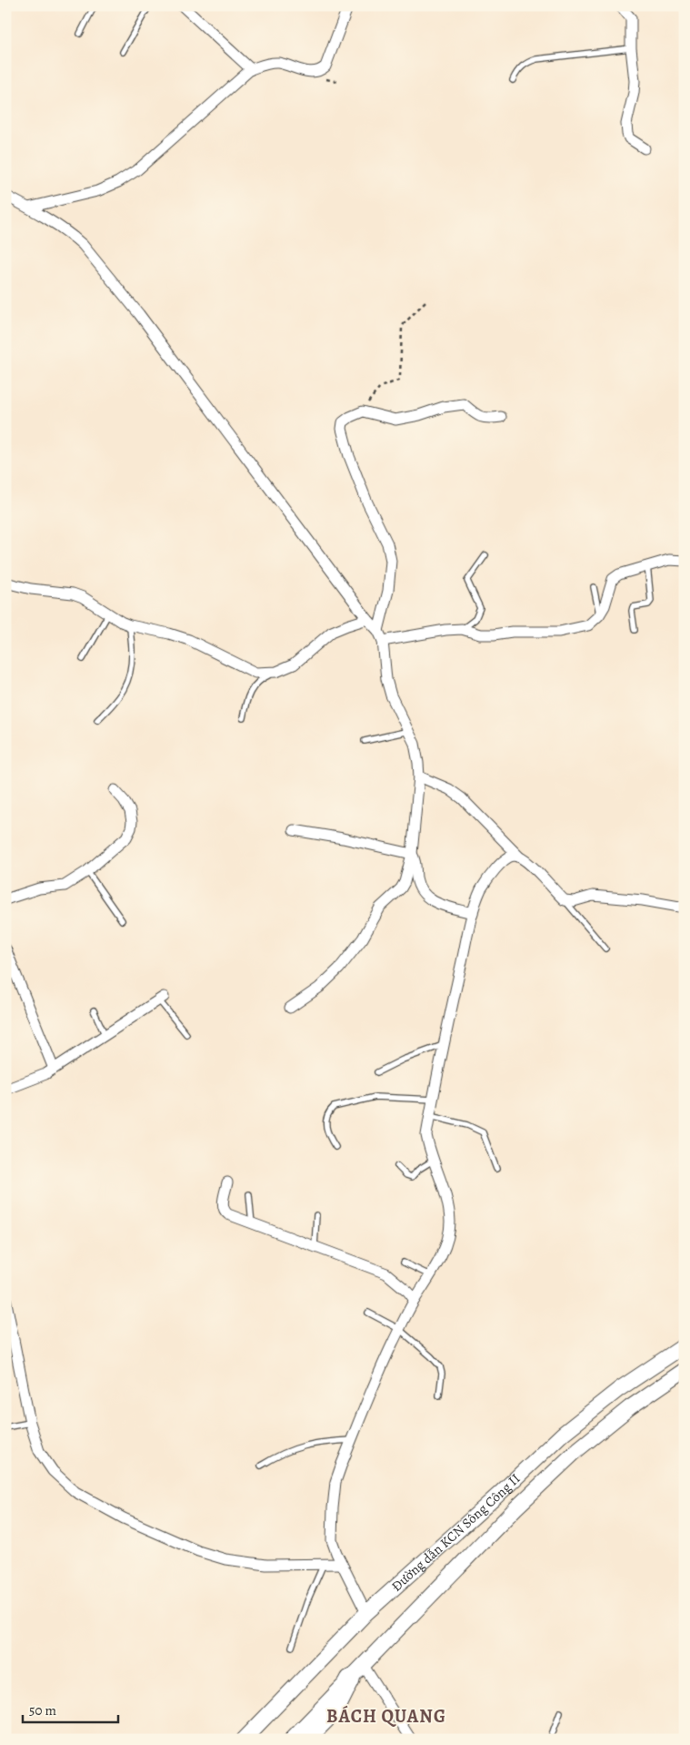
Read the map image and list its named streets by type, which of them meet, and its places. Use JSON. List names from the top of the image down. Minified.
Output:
{"streets":{"street":["Đường dẫn KCN Sông Công II"]},"districts":["BÁCH QUANG"],"scale_bar":"50 m"}
